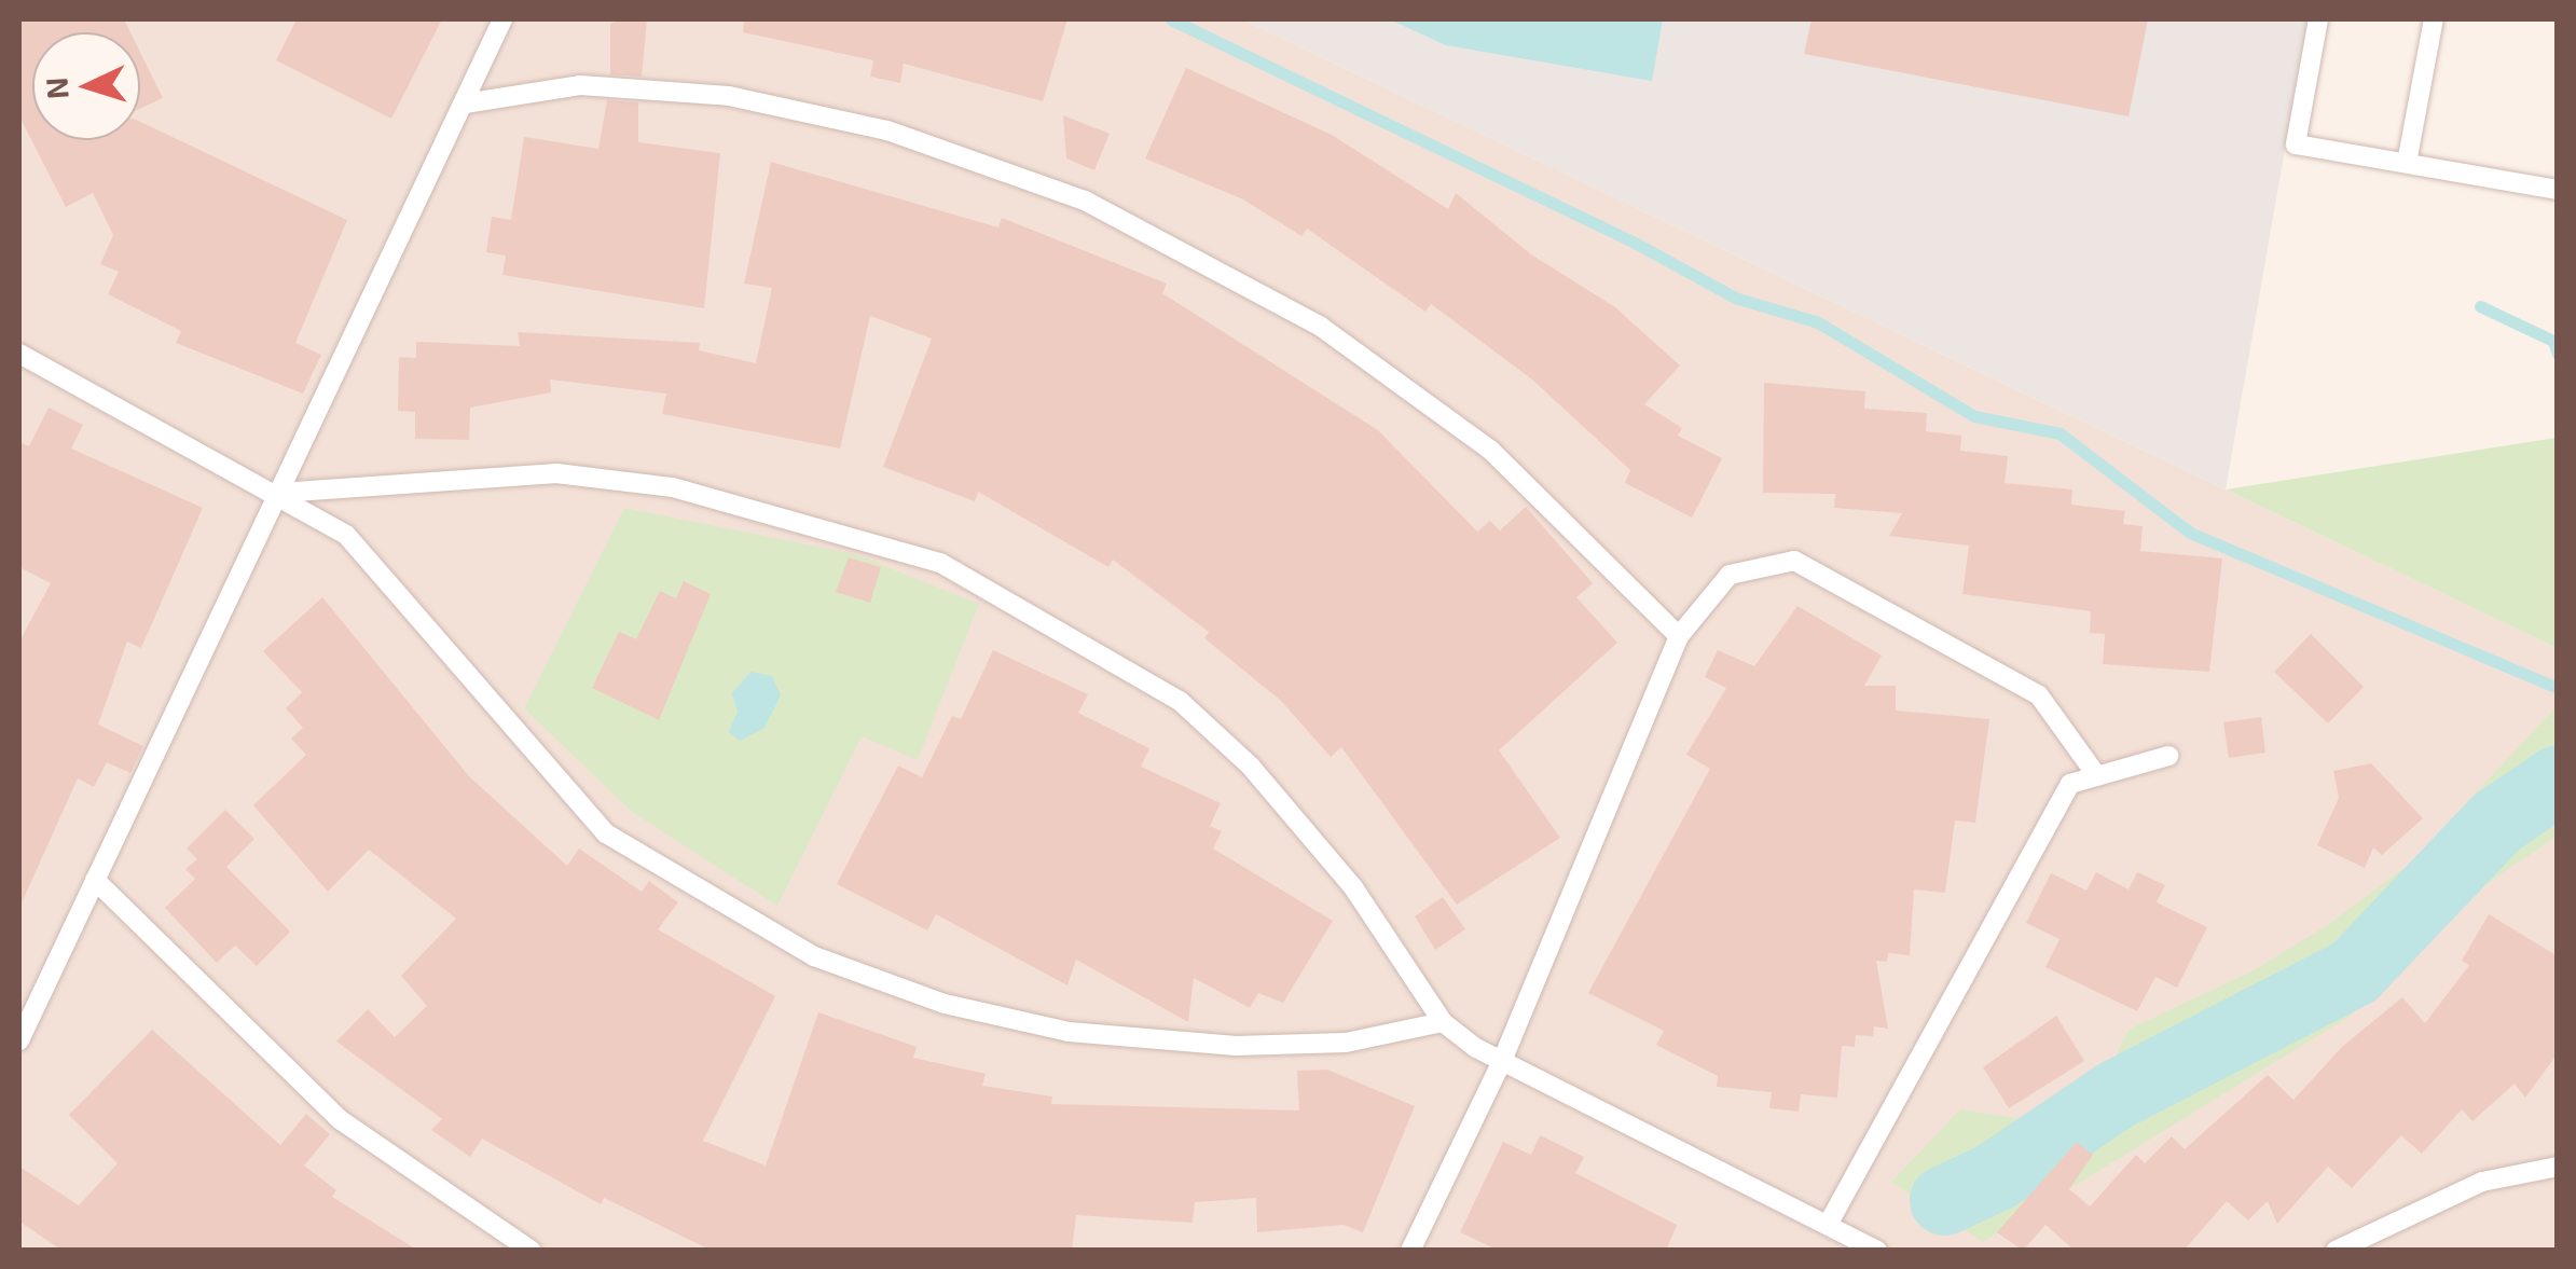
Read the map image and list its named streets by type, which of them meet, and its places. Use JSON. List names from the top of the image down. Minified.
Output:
{"north":"left"}
